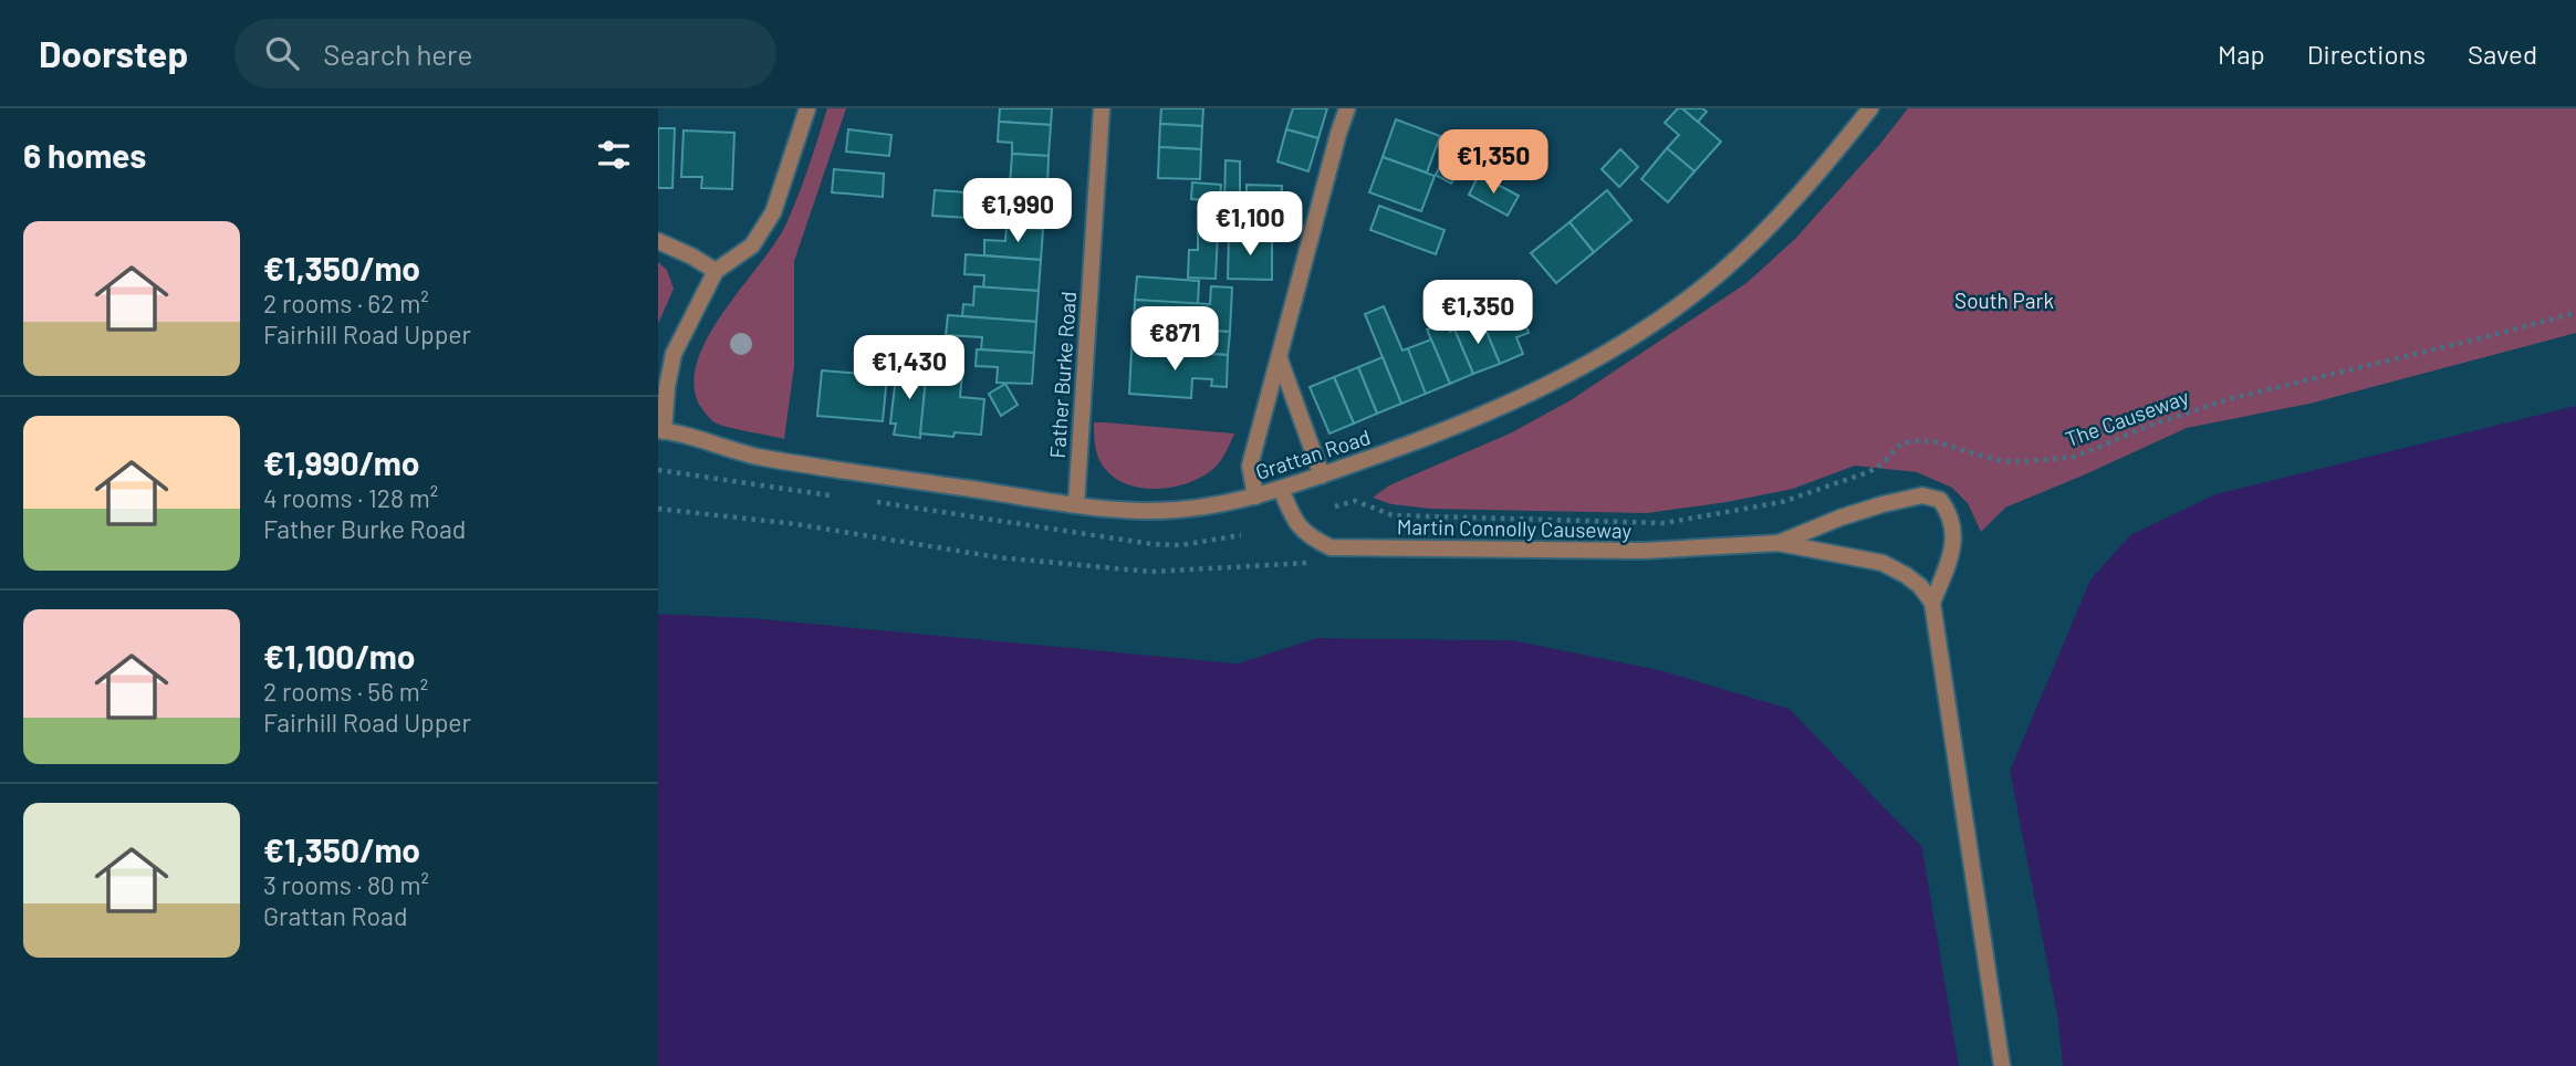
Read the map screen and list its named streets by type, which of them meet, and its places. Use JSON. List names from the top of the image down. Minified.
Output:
{"streets":{"street":["Father Burke Road","Grattan Road","Martin Connolly Causeway"],"path":["The Causeway"]},"crossings":[["Father Burke Road","Grattan Road"],["Grattan Road","Martin Connolly Causeway"]],"parks":["South Park"],"page":{"header":"Doorstep","search":"Search here","nav":["Map","Directions","Saved"],"heading":"6 homes","price":["€1,350","€1,990","€1,100","€1,350","€871","€1,430"],"list":[{"name":"€1,350/mo","note":"2 rooms · 62 m² · Fairhill Road Upper"},{"name":"€1,990/mo","note":"4 rooms · 128 m² · Father Burke Road"},{"name":"€1,100/mo","note":"2 rooms · 56 m² · Fairhill Road Upper"},{"name":"€1,350/mo","note":"3 rooms · 80 m² · Grattan Road"}]}}
